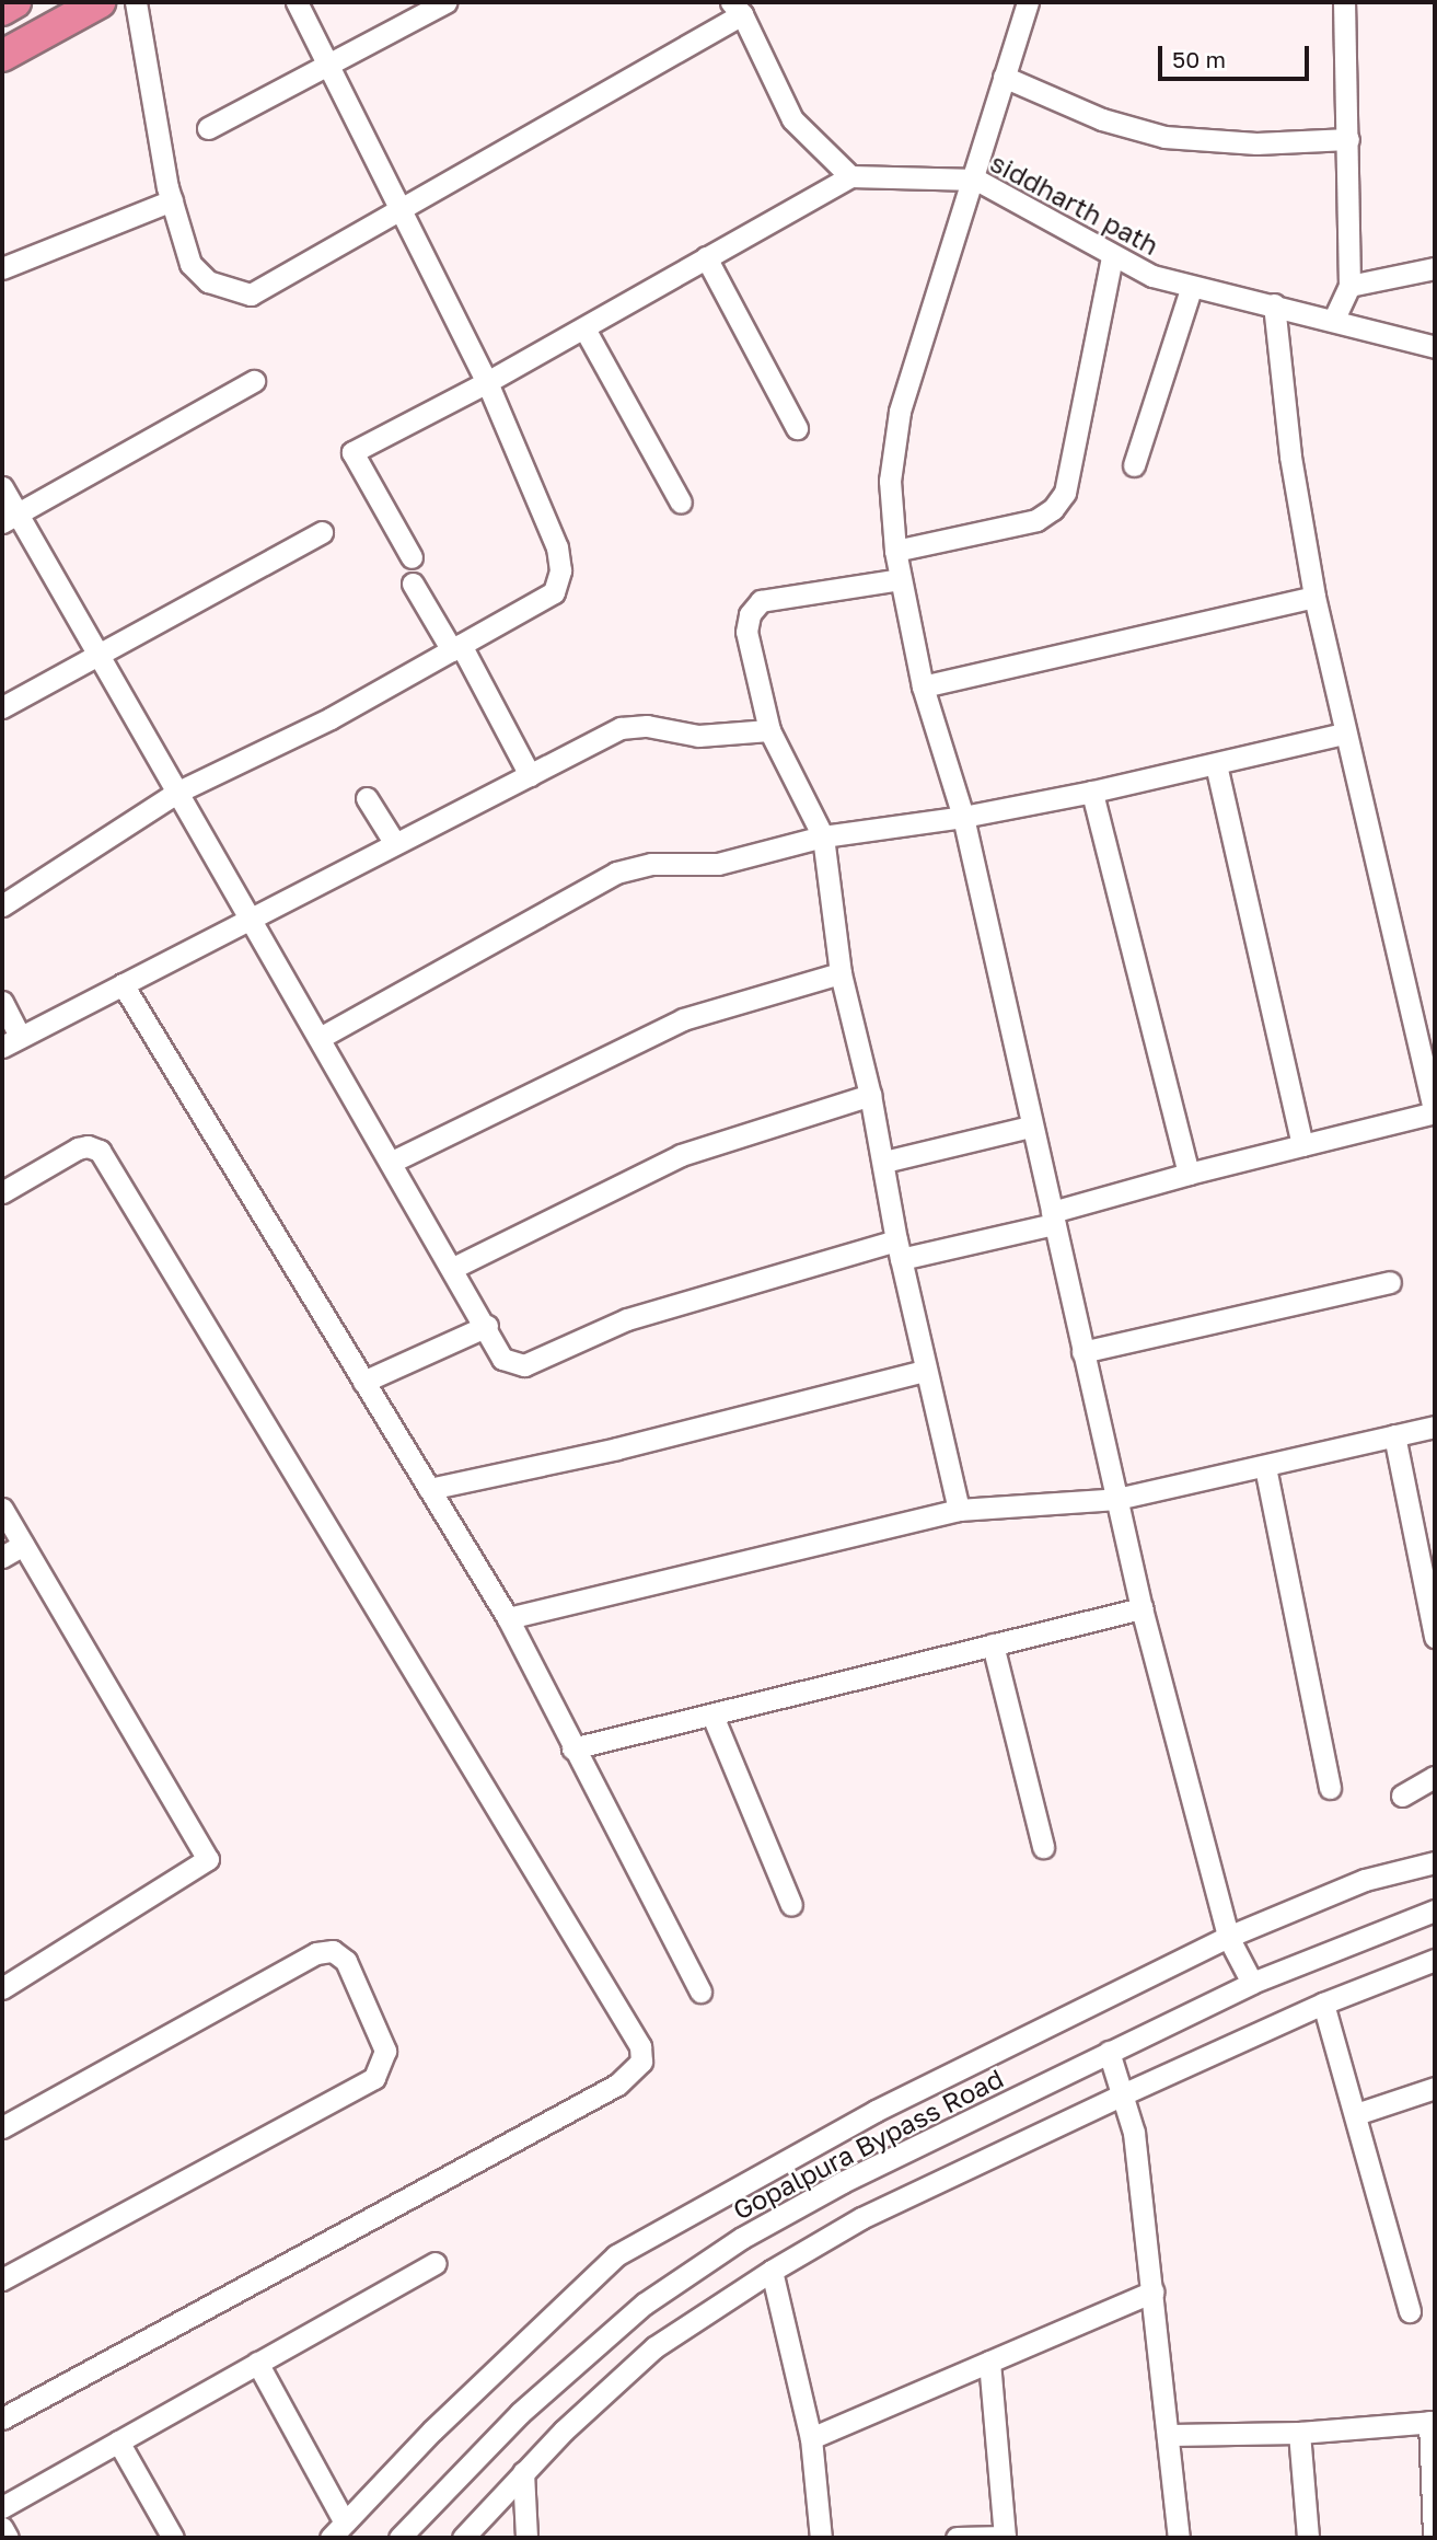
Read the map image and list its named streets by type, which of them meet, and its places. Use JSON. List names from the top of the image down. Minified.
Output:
{"streets":{"street":["siddharth path","Gopalpura Bypass Road"]},"scale_bar":"50 m"}
